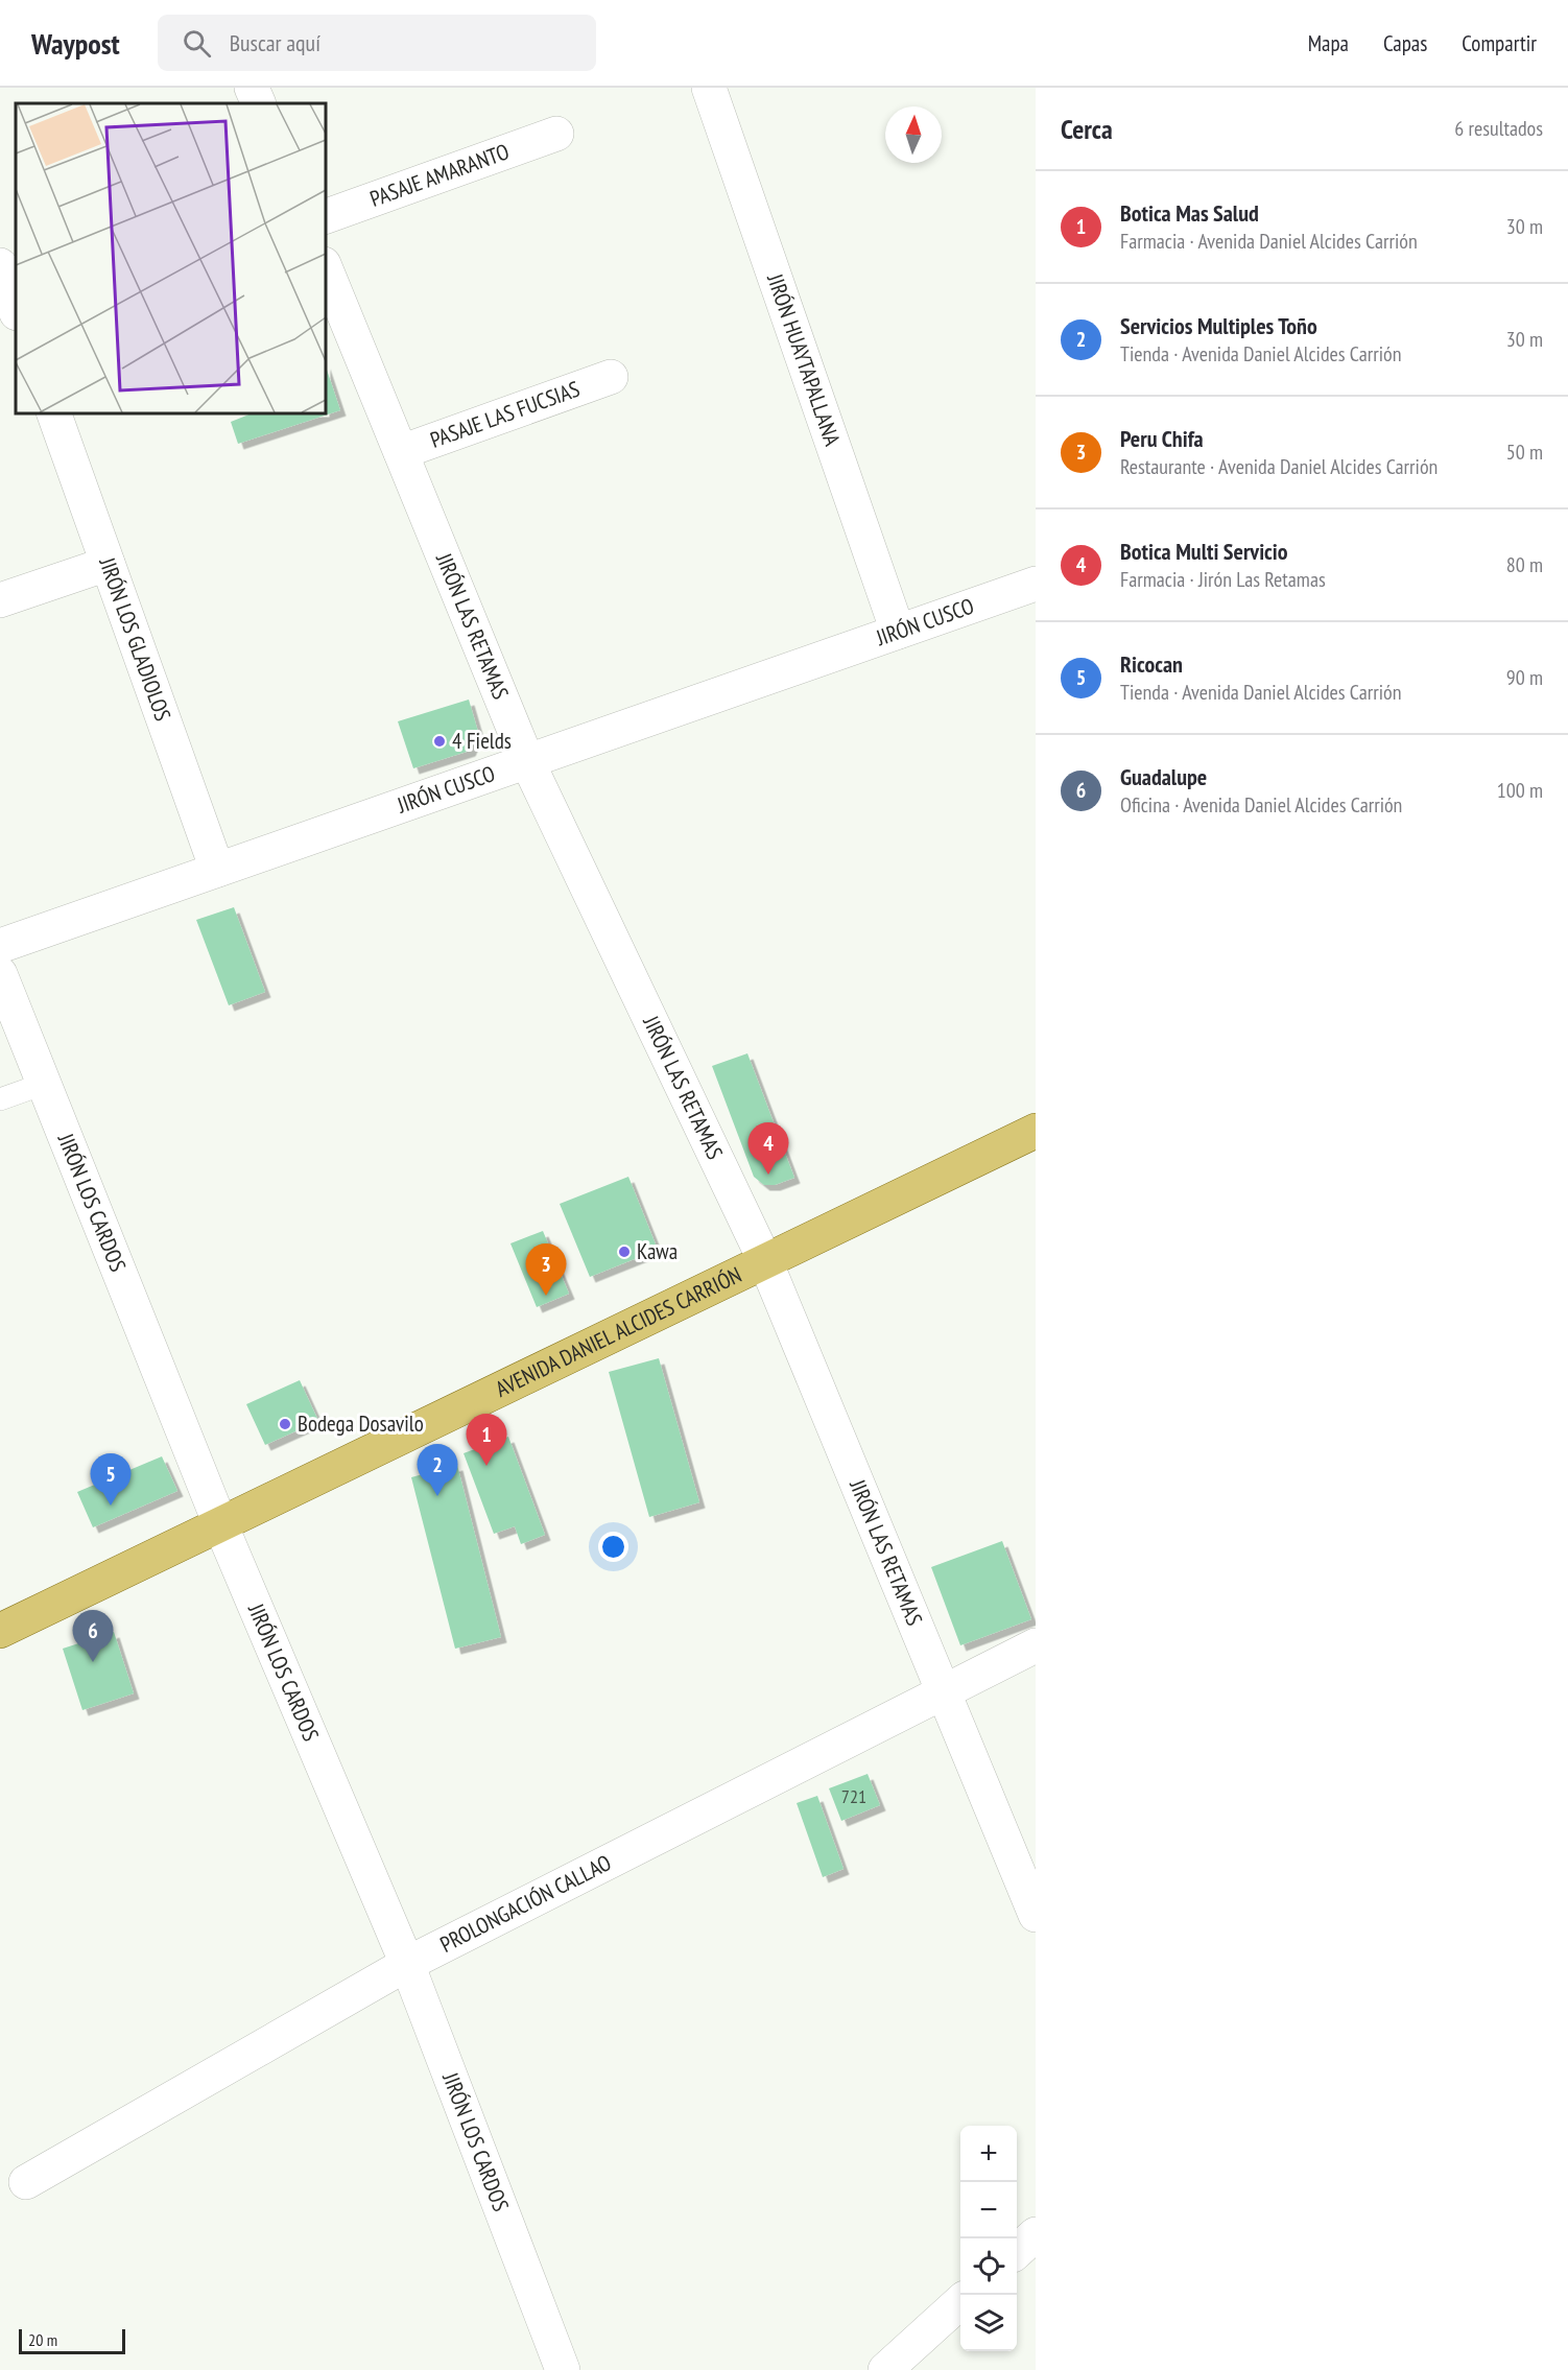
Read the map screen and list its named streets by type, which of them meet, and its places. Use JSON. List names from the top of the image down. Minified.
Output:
{"streets":{"main road":["AVENIDA DANIEL ALCIDES CARRIÓN"],"street":["PASAJE AMARANTO","JIRÓN HUAYTAPALLANA","PASAJE LAS FUCSIAS","JIRÓN CUSCO","JIRÓN LAS RETAMAS","JIRÓN LOS GLADIOLOS","JIRÓN LOS CARDOS","PROLONGACIÓN CALLAO"]},"crossings":[["JIRÓN HUAYTAPALLANA","JIRÓN CUSCO"],["PASAJE LAS FUCSIAS","JIRÓN LAS RETAMAS"],["JIRÓN CUSCO","JIRÓN LAS RETAMAS"],["JIRÓN CUSCO","JIRÓN LOS GLADIOLOS"],["JIRÓN LAS RETAMAS","AVENIDA DANIEL ALCIDES CARRIÓN"],["JIRÓN LAS RETAMAS","PROLONGACIÓN CALLAO"],["JIRÓN LOS CARDOS","AVENIDA DANIEL ALCIDES CARRIÓN"],["JIRÓN LOS CARDOS","PROLONGACIÓN CALLAO"]],"places":["4 Fields","Kawa","Bodega Dosavilo"],"house_numbers":["721"],"scale_bar":"20 m","north":"top","page":{"header":"Waypost","search":"Buscar aquí","nav":["Mapa","Capas","Compartir"],"heading":["Cerca","6 resultados"],"list":[{"mark":"1","name":"Botica Mas Salud","note":"Farmacia · Avenida Daniel Alcides Carrión","value":"30 m"},{"mark":"2","name":"Servicios Multiples Toño","note":"Tienda · Avenida Daniel Alcides Carrión","value":"30 m"},{"mark":"3","name":"Peru Chifa","note":"Restaurante · Avenida Daniel Alcides Carrión","value":"50 m"},{"mark":"4","name":"Botica Multi Servicio","note":"Farmacia · Jirón Las Retamas","value":"80 m"},{"mark":"5","name":"Ricocan","note":"Tienda · Avenida Daniel Alcides Carrión","value":"90 m"},{"mark":"6","name":"Guadalupe","note":"Oficina · Avenida Daniel Alcides Carrión","value":"100 m"}],"pins":["4","3","1","2","5","6"],"map_buttons":["+","−"],"scale":"20 m"}}
